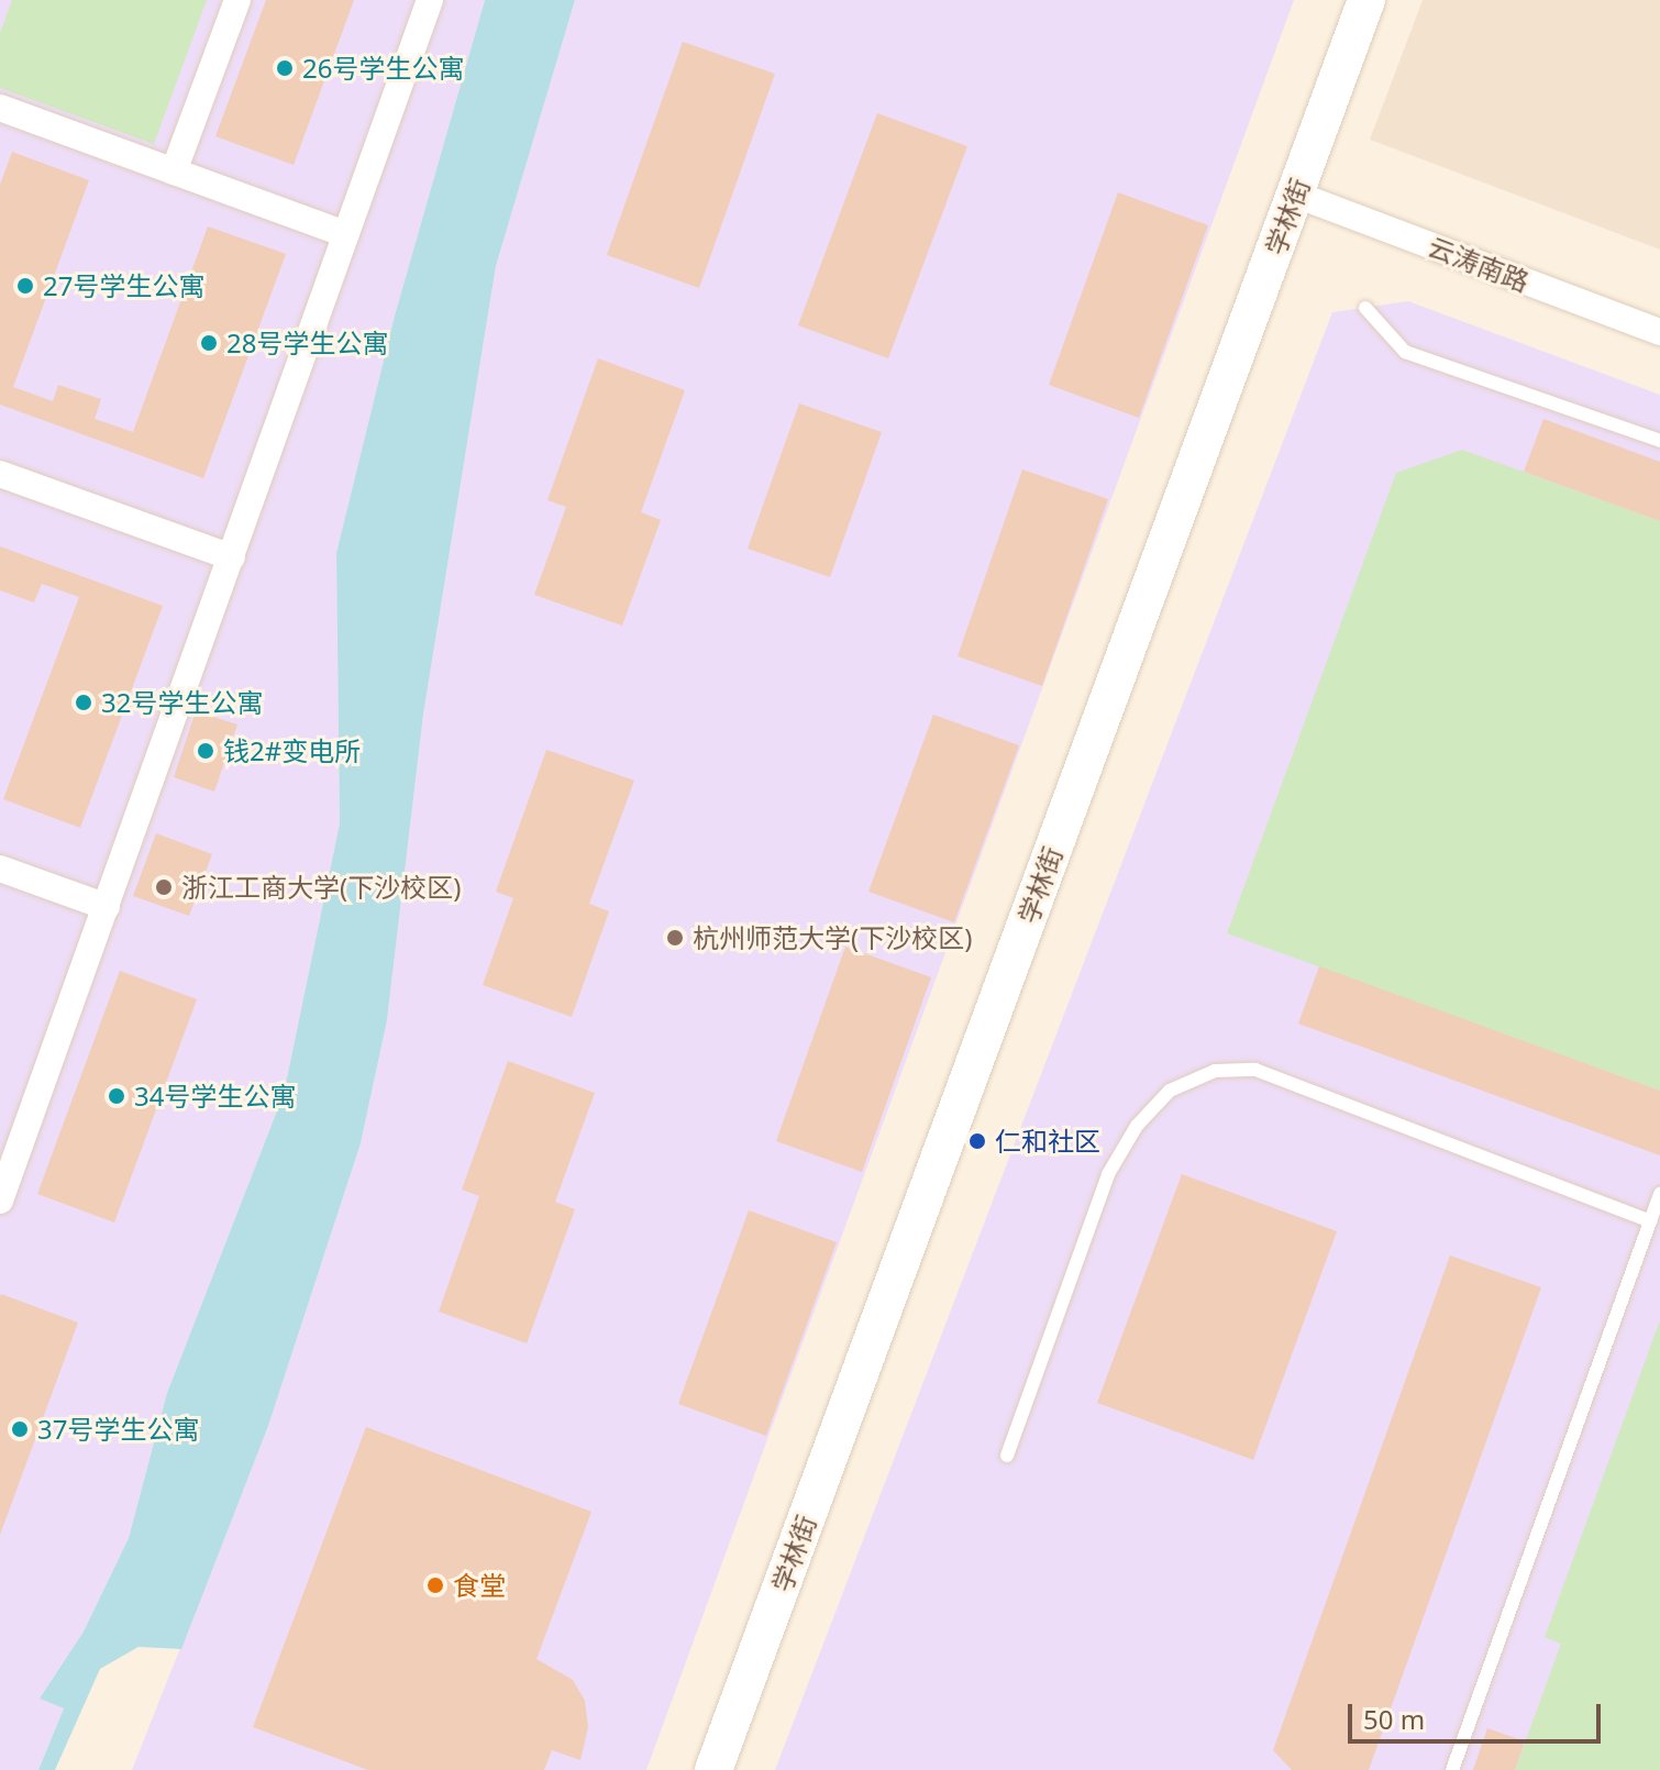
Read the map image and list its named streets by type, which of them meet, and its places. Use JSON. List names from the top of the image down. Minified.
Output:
{"streets":{"main road":["学林街"],"street":["云涛南路"]},"crossings":[["学林街","云涛南路"]],"places":["26号学生公寓","27号学生公寓","28号学生公寓","32号学生公寓","钱2#变电所","浙江工商大学(下沙校区)","杭州师范大学(下沙校区)","34号学生公寓","仁和社区","37号学生公寓","食堂"],"scale_bar":"50 m"}
